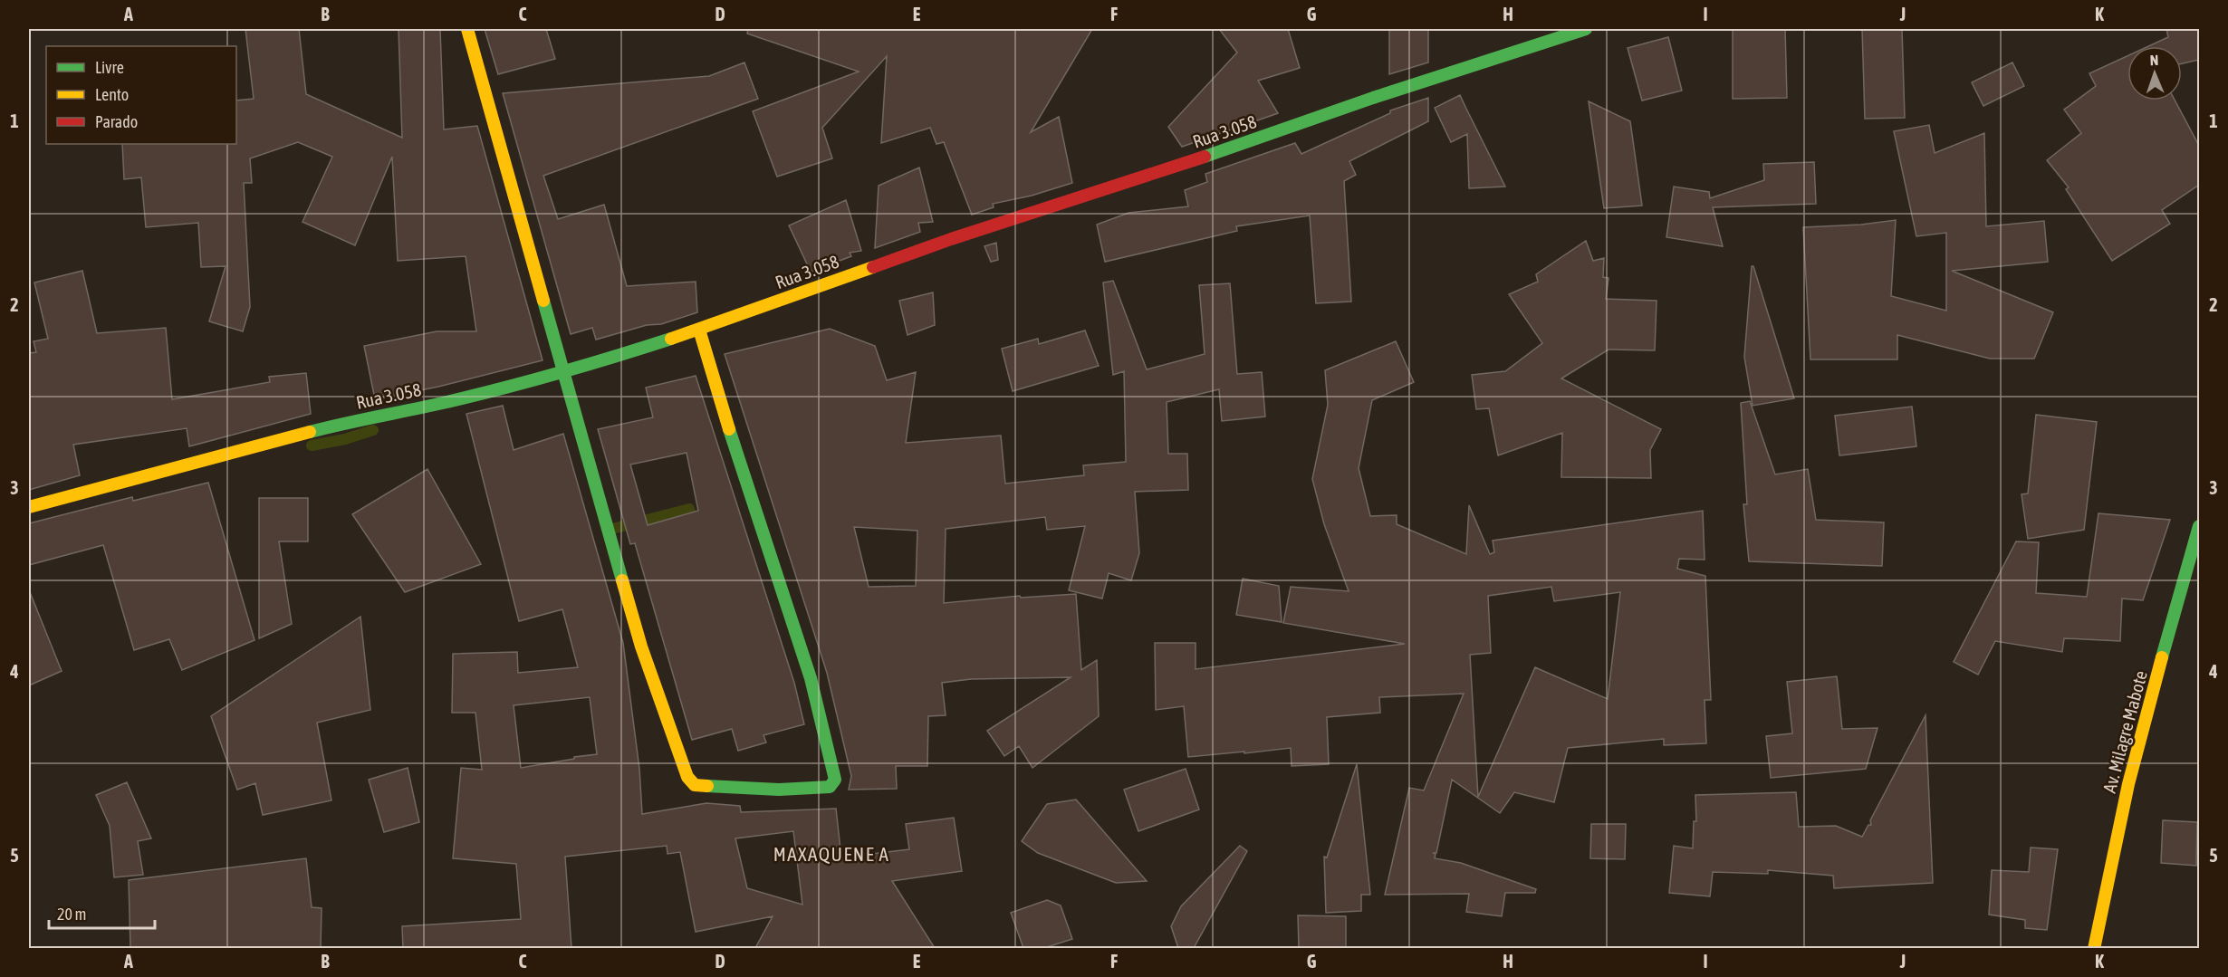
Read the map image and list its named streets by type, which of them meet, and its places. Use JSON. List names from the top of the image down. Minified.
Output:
{"streets":{"street":["Rua 3.058","Av. Milagre Mabote"]},"districts":["MAXAQUENE A"],"legend":["Livre","Lento","Parado"],"scale_bar":"20 m","north":"top","grid":{"columns":["A","B","C","D","E","F","G","H","I","J","K"],"rows":["1","2","3","4","5"]}}
